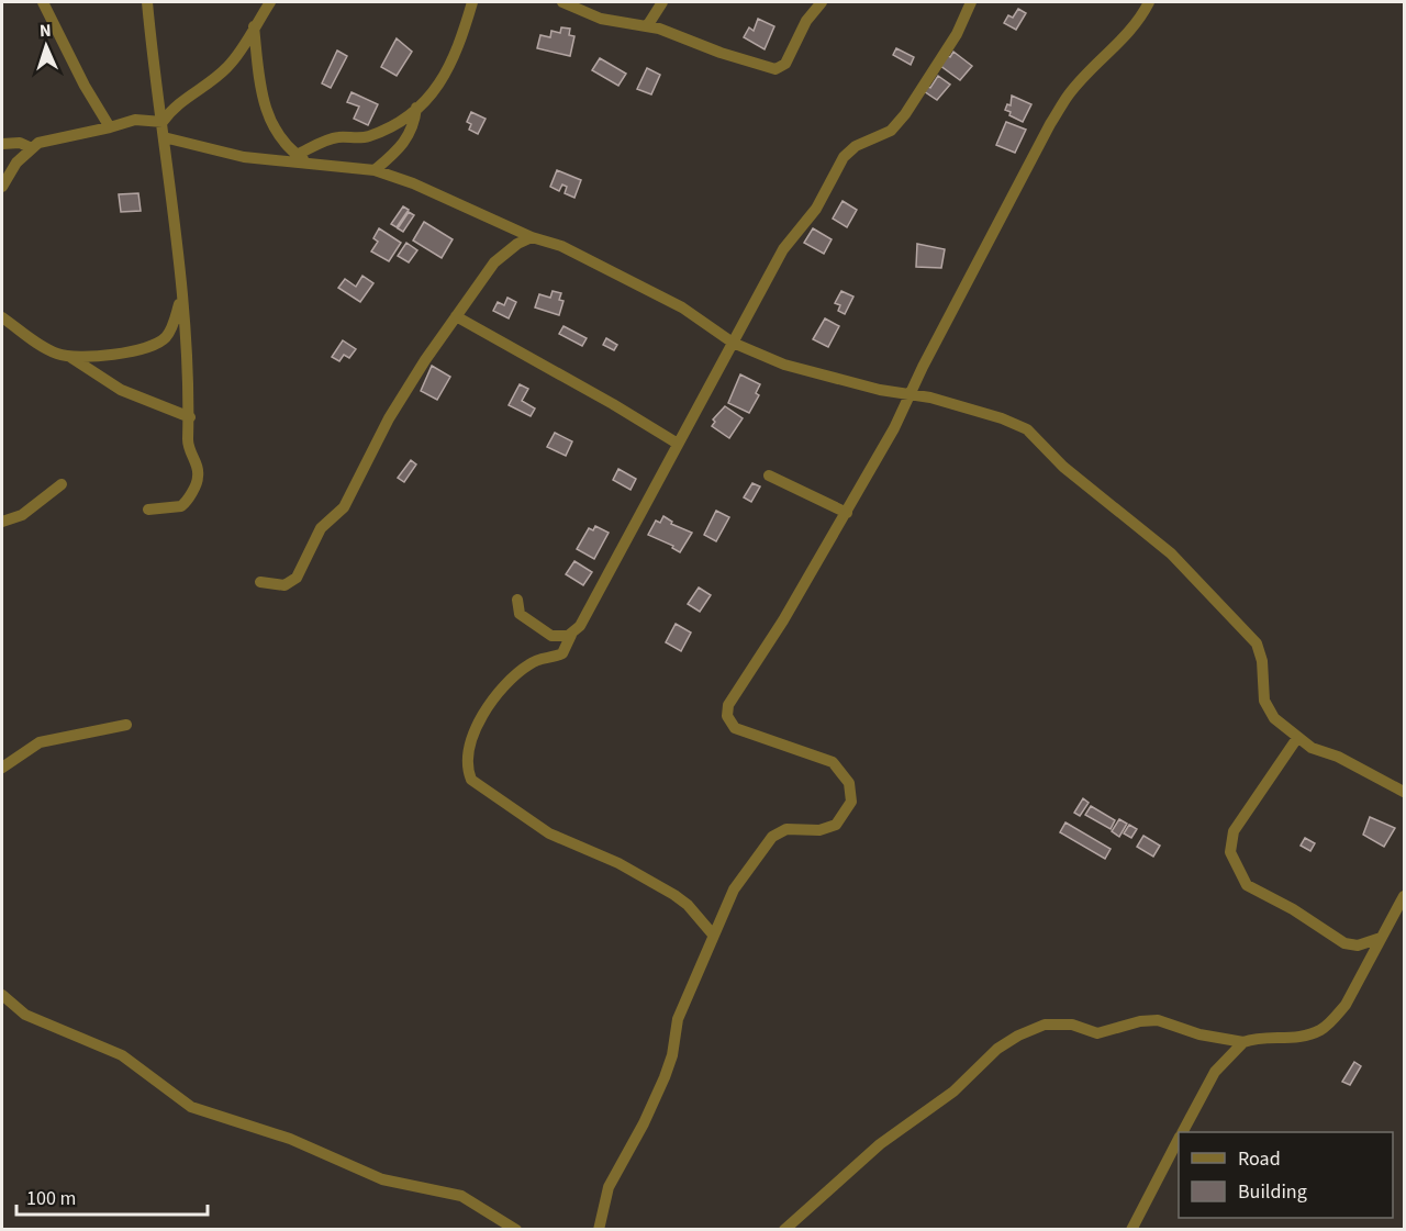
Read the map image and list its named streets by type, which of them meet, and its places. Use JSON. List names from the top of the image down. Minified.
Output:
{"legend":["Road","Building"],"scale_bar":"100 m","north":"top"}
